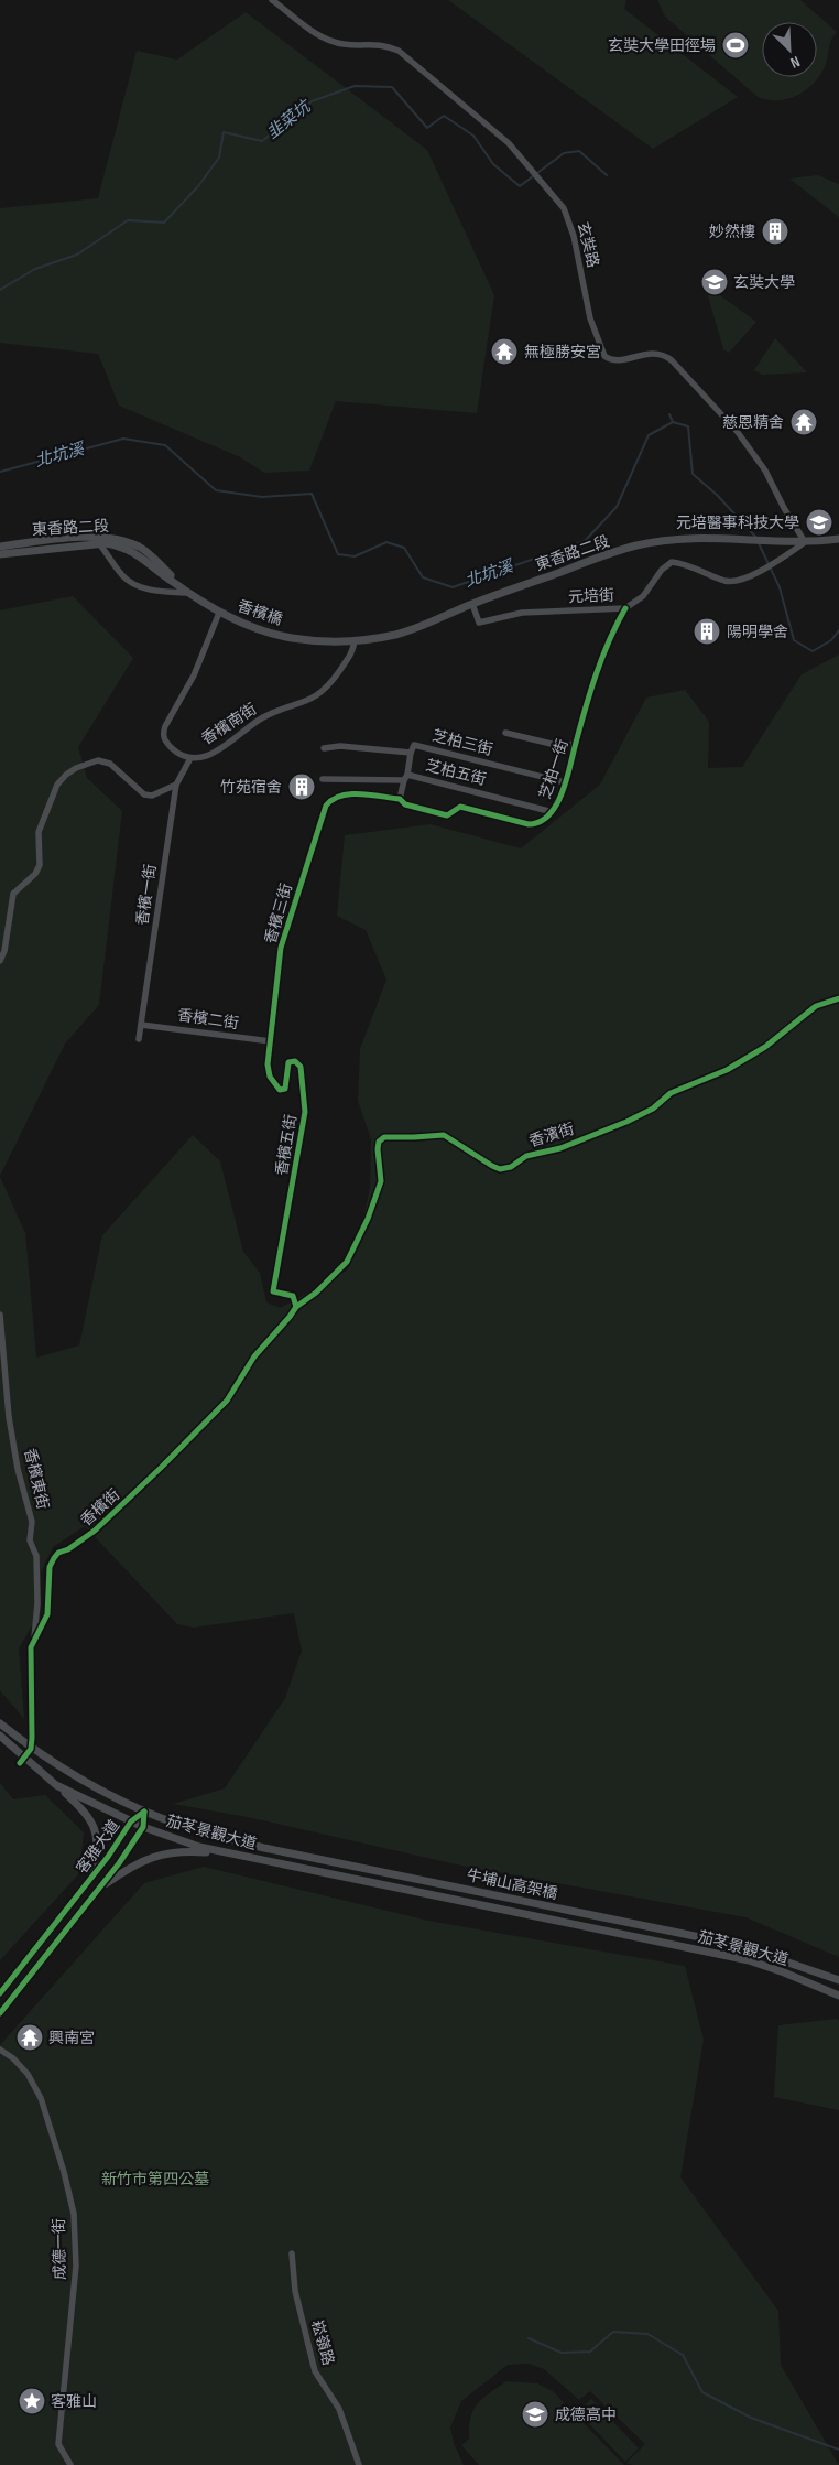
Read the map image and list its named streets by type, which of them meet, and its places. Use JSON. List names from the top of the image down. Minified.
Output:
{"streets":{"street":["玄奘路","東香路二段","元培街","香檳橋","香檳南街","芝柏三街","芝柏一街","芝柏五街","香檳一街","香檳三街","香檳二街","香濱街","香檳五街","香檳東街","香檳街","茄苳景觀大道","客雅大道","牛埔山高架橋","成德一街","崧嶺路"]},"crossings":[["玄奘路","東香路二段"],["玄奘路","元培街"],["東香路二段","元培街"],["東香路二段","香檳橋"],["東香路二段","香檳南街"],["元培街","芝柏一街"],["香檳橋","香檳南街"],["香檳南街","香檳一街"],["芝柏三街","芝柏一街"],["芝柏一街","芝柏五街"],["芝柏一街","香檳三街"],["香檳一街","香檳二街"],["香檳三街","香檳二街"],["香檳三街","香檳五街"],["香檳二街","香檳五街"],["香濱街","香檳五街"],["香濱街","香檳街"],["香檳五街","香檳街"],["香檳東街","香檳街"],["香檳街","茄苳景觀大道"],["茄苳景觀大道","客雅大道"],["茄苳景觀大道","牛埔山高架橋"]],"water":["韭菜坑","北坑溪"],"parks":["新竹市第四公墓"],"places":{"sports":["玄奘大學田徑場"],"building":["妙然樓","陽明學舍","竹苑宿舍"],"school or university":["玄奘大學","元培醫事科技大學","成德高中"],"temple":["無極勝安宮","慈恩精舍","興南宮"],"place":["客雅山"]},"north":"bottom right"}
